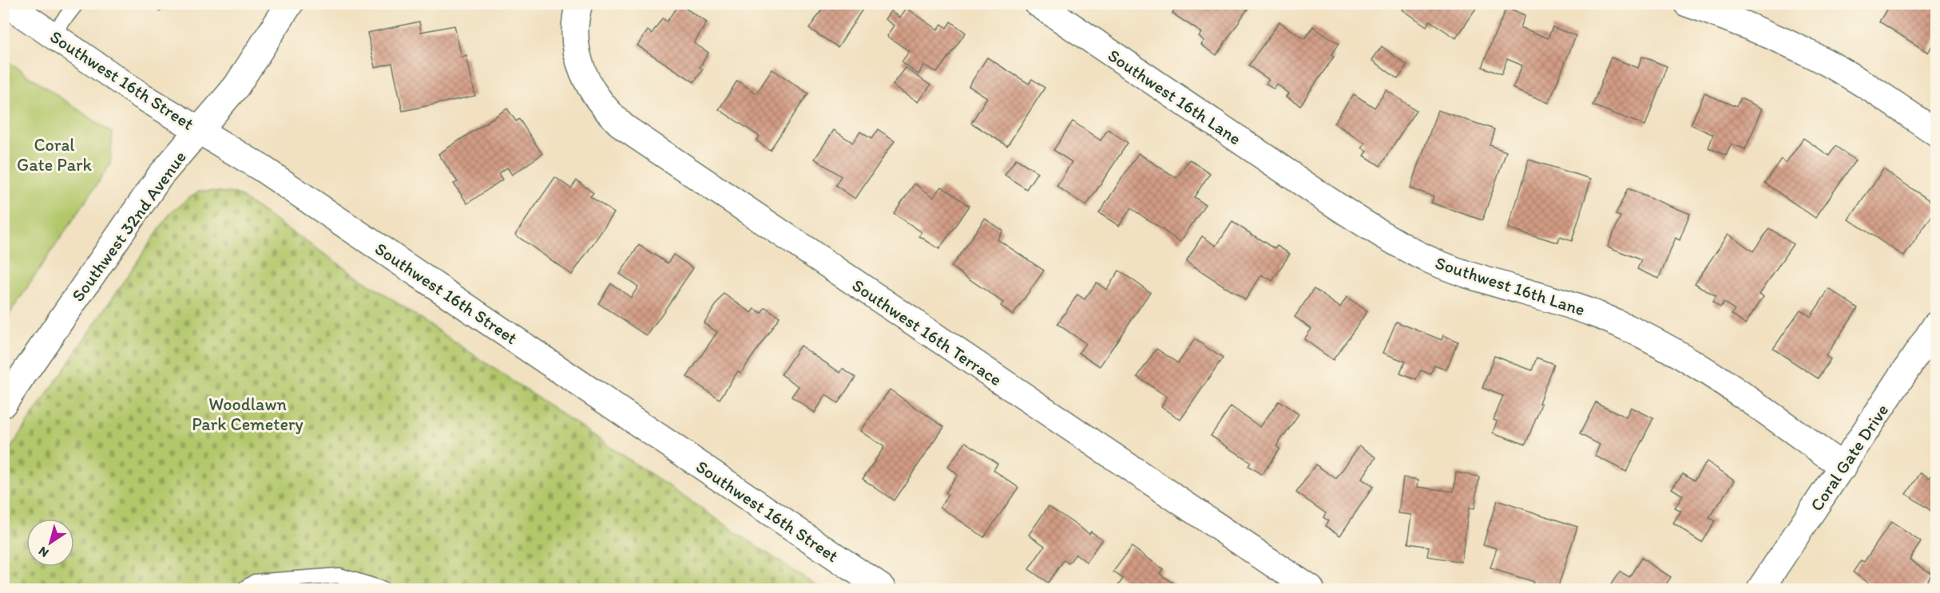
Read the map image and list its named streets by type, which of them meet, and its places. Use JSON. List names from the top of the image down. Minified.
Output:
{"streets":{"street":["Southwest 16th Street","Southwest 16th Lane","Southwest 32nd Avenue","Southwest 16th Terrace","Coral Gate Drive"]},"crossings":[["Southwest 16th Street","Southwest 32nd Avenue"],["Southwest 16th Lane","Coral Gate Drive"]],"parks":["Coral Gate Park","Woodlawn Park Cemetery"],"north":"bottom left"}
